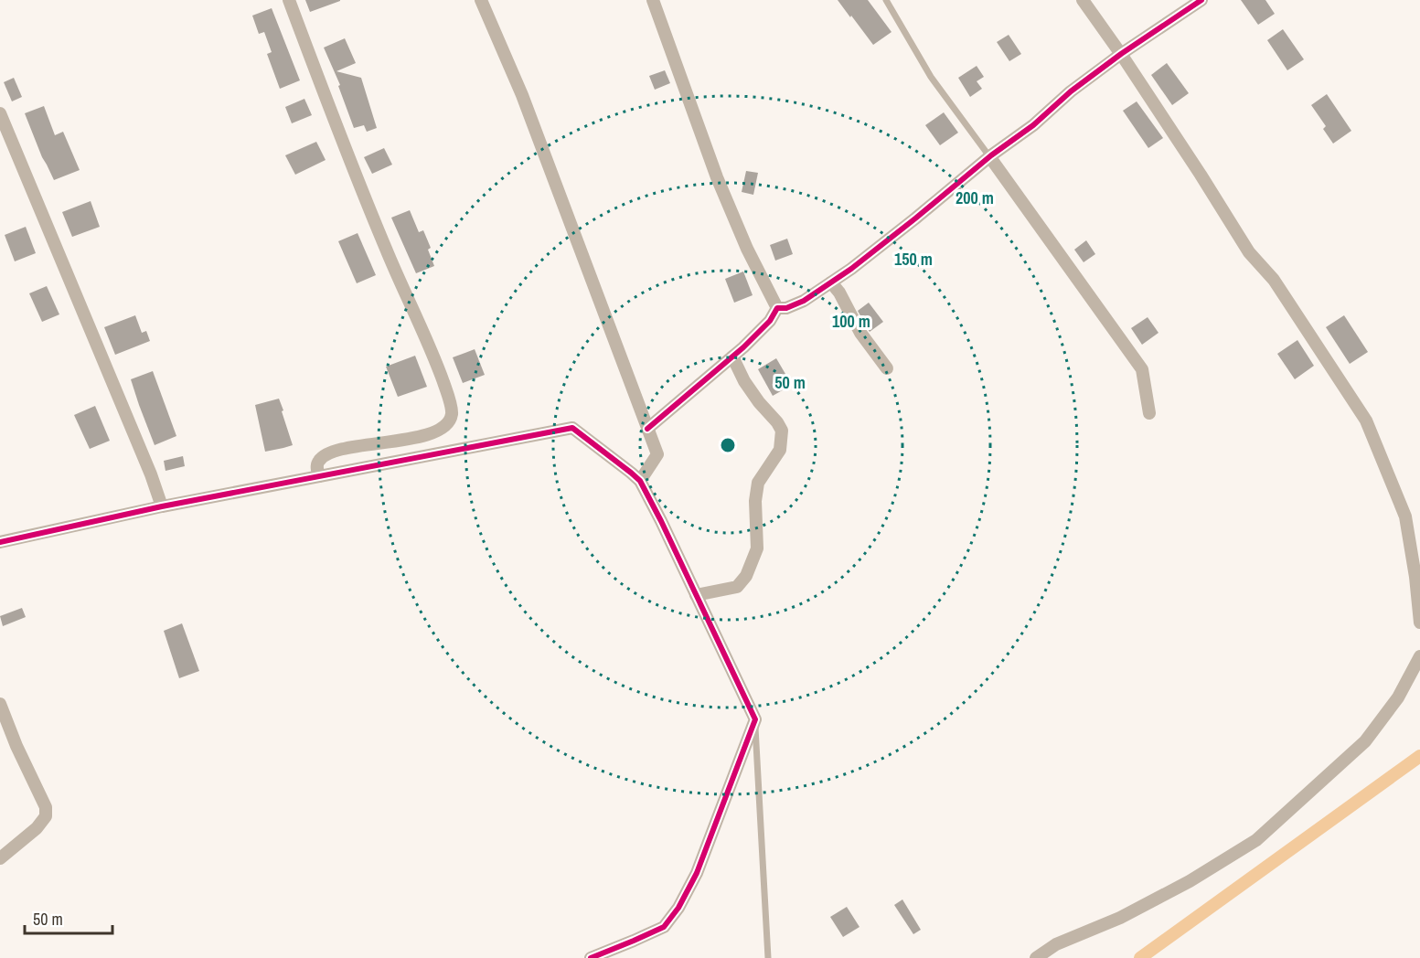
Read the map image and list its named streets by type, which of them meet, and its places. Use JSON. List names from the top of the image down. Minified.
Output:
{"scale_bar":"50 m","rings":["200 m","150 m","100 m","50 m"]}
